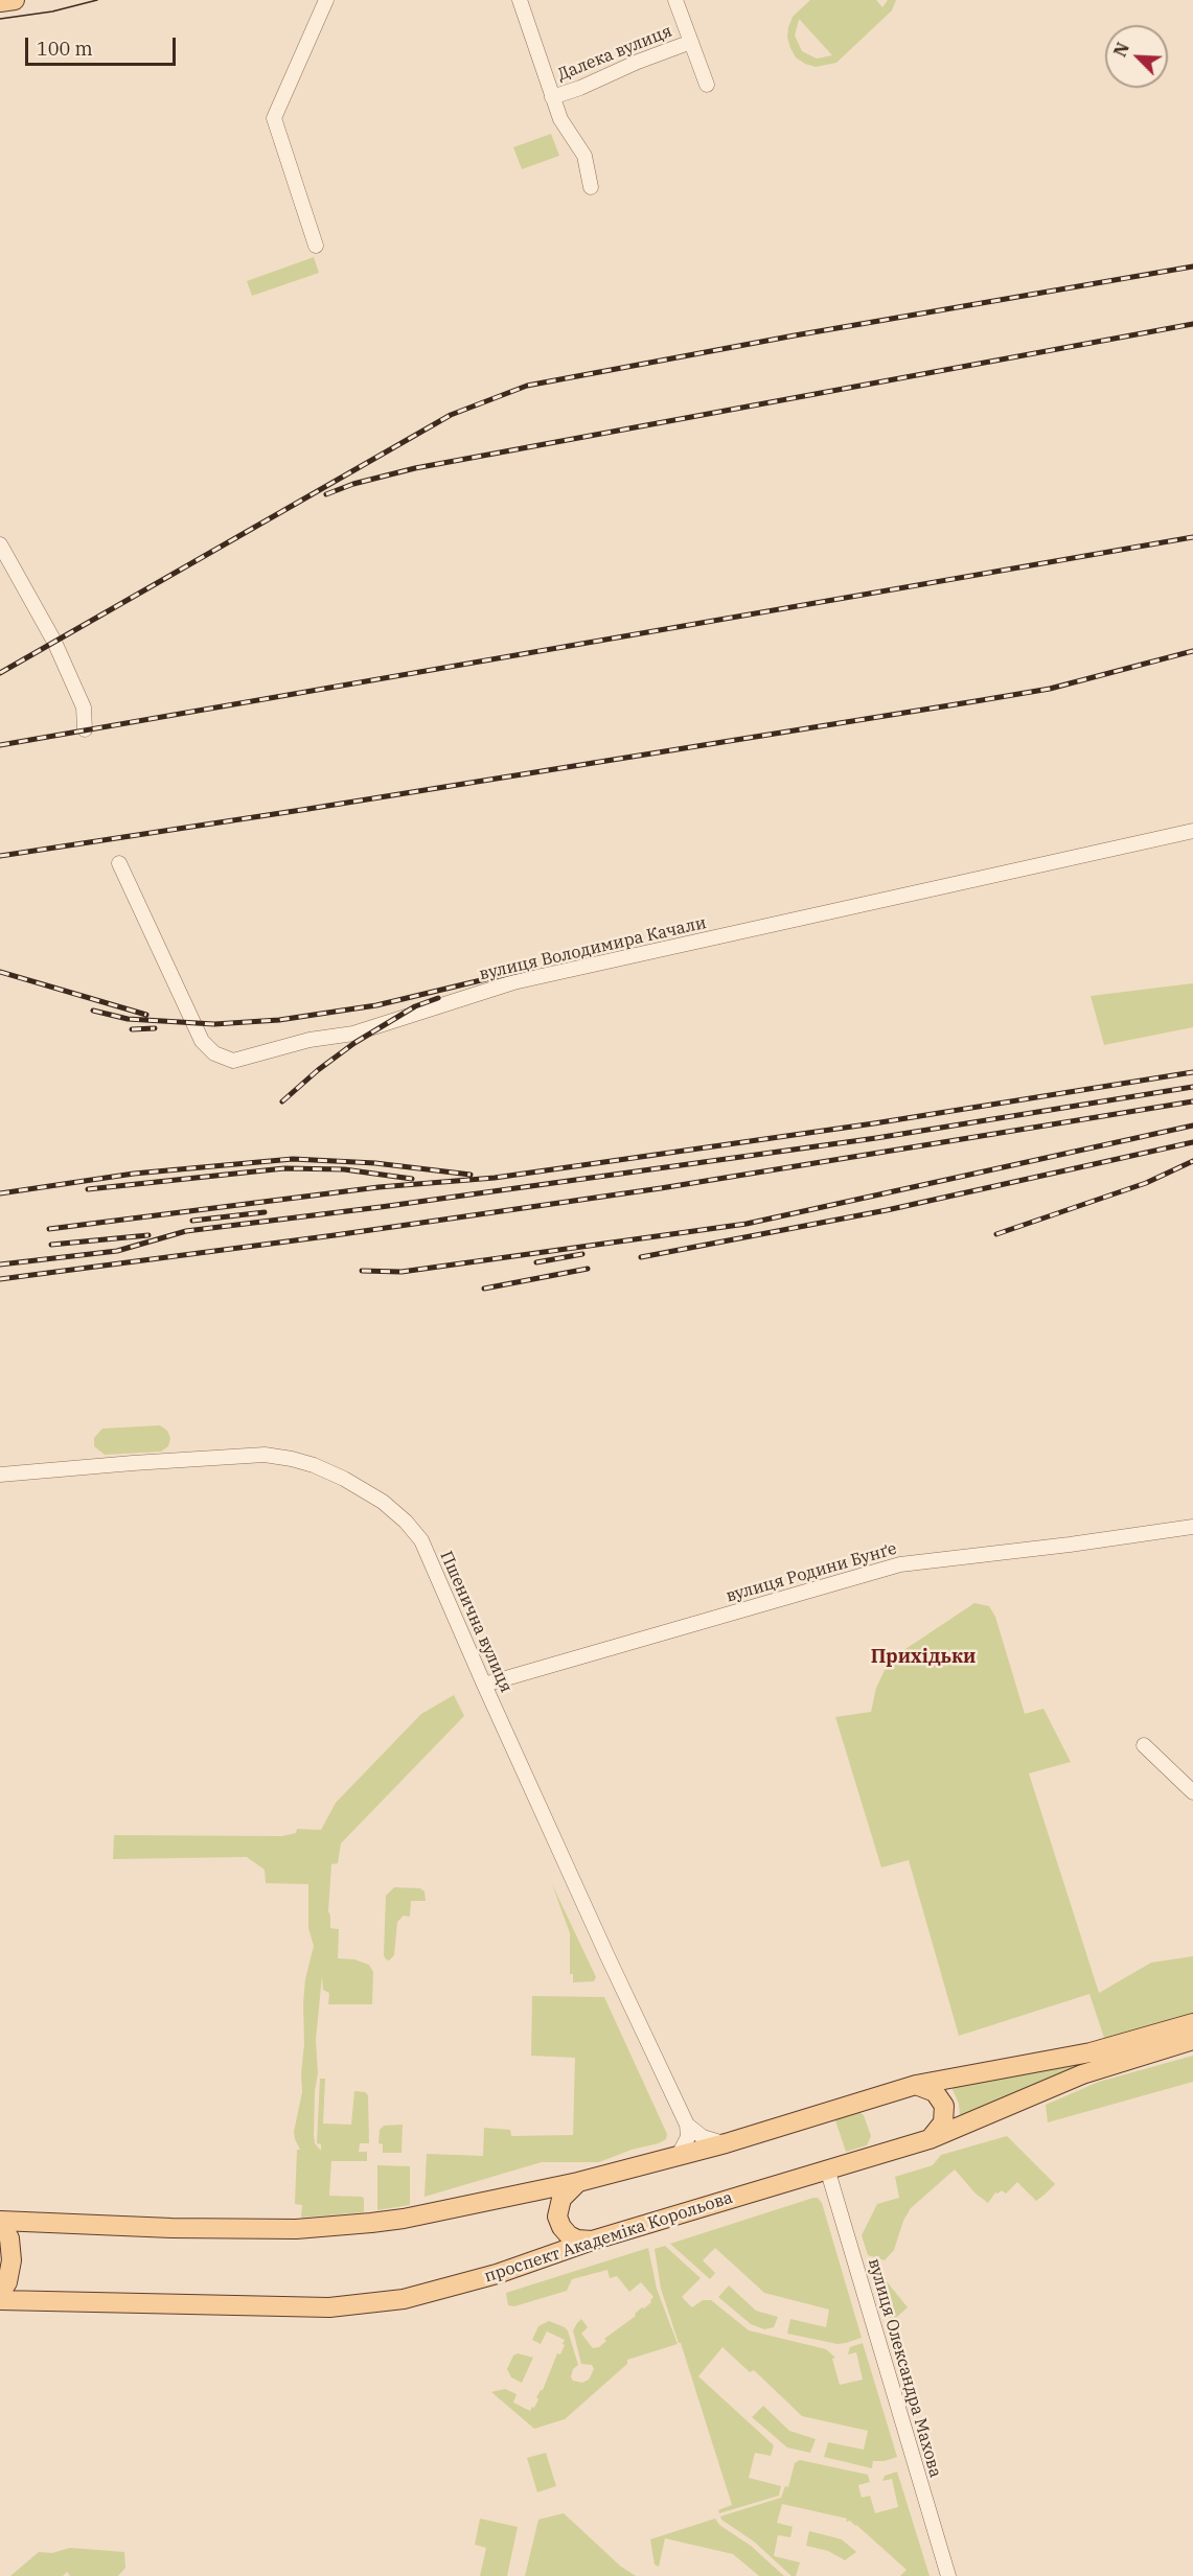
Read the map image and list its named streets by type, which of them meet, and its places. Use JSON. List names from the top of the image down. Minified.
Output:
{"streets":{"main road":["проспект Академіка Корольова"],"street":["Далека вулиця","вулиця Володимира Качали","вулиця Родини Бунґе","Пшенична вулиця","вулиця Олександра Махова"]},"crossings":[["вулиця Родини Бунґе","Пшенична вулиця"],["проспект Академіка Корольова","вулиця Олександра Махова"]],"districts":["Прихідьки"],"scale_bar":"100 m","north":"top left"}
